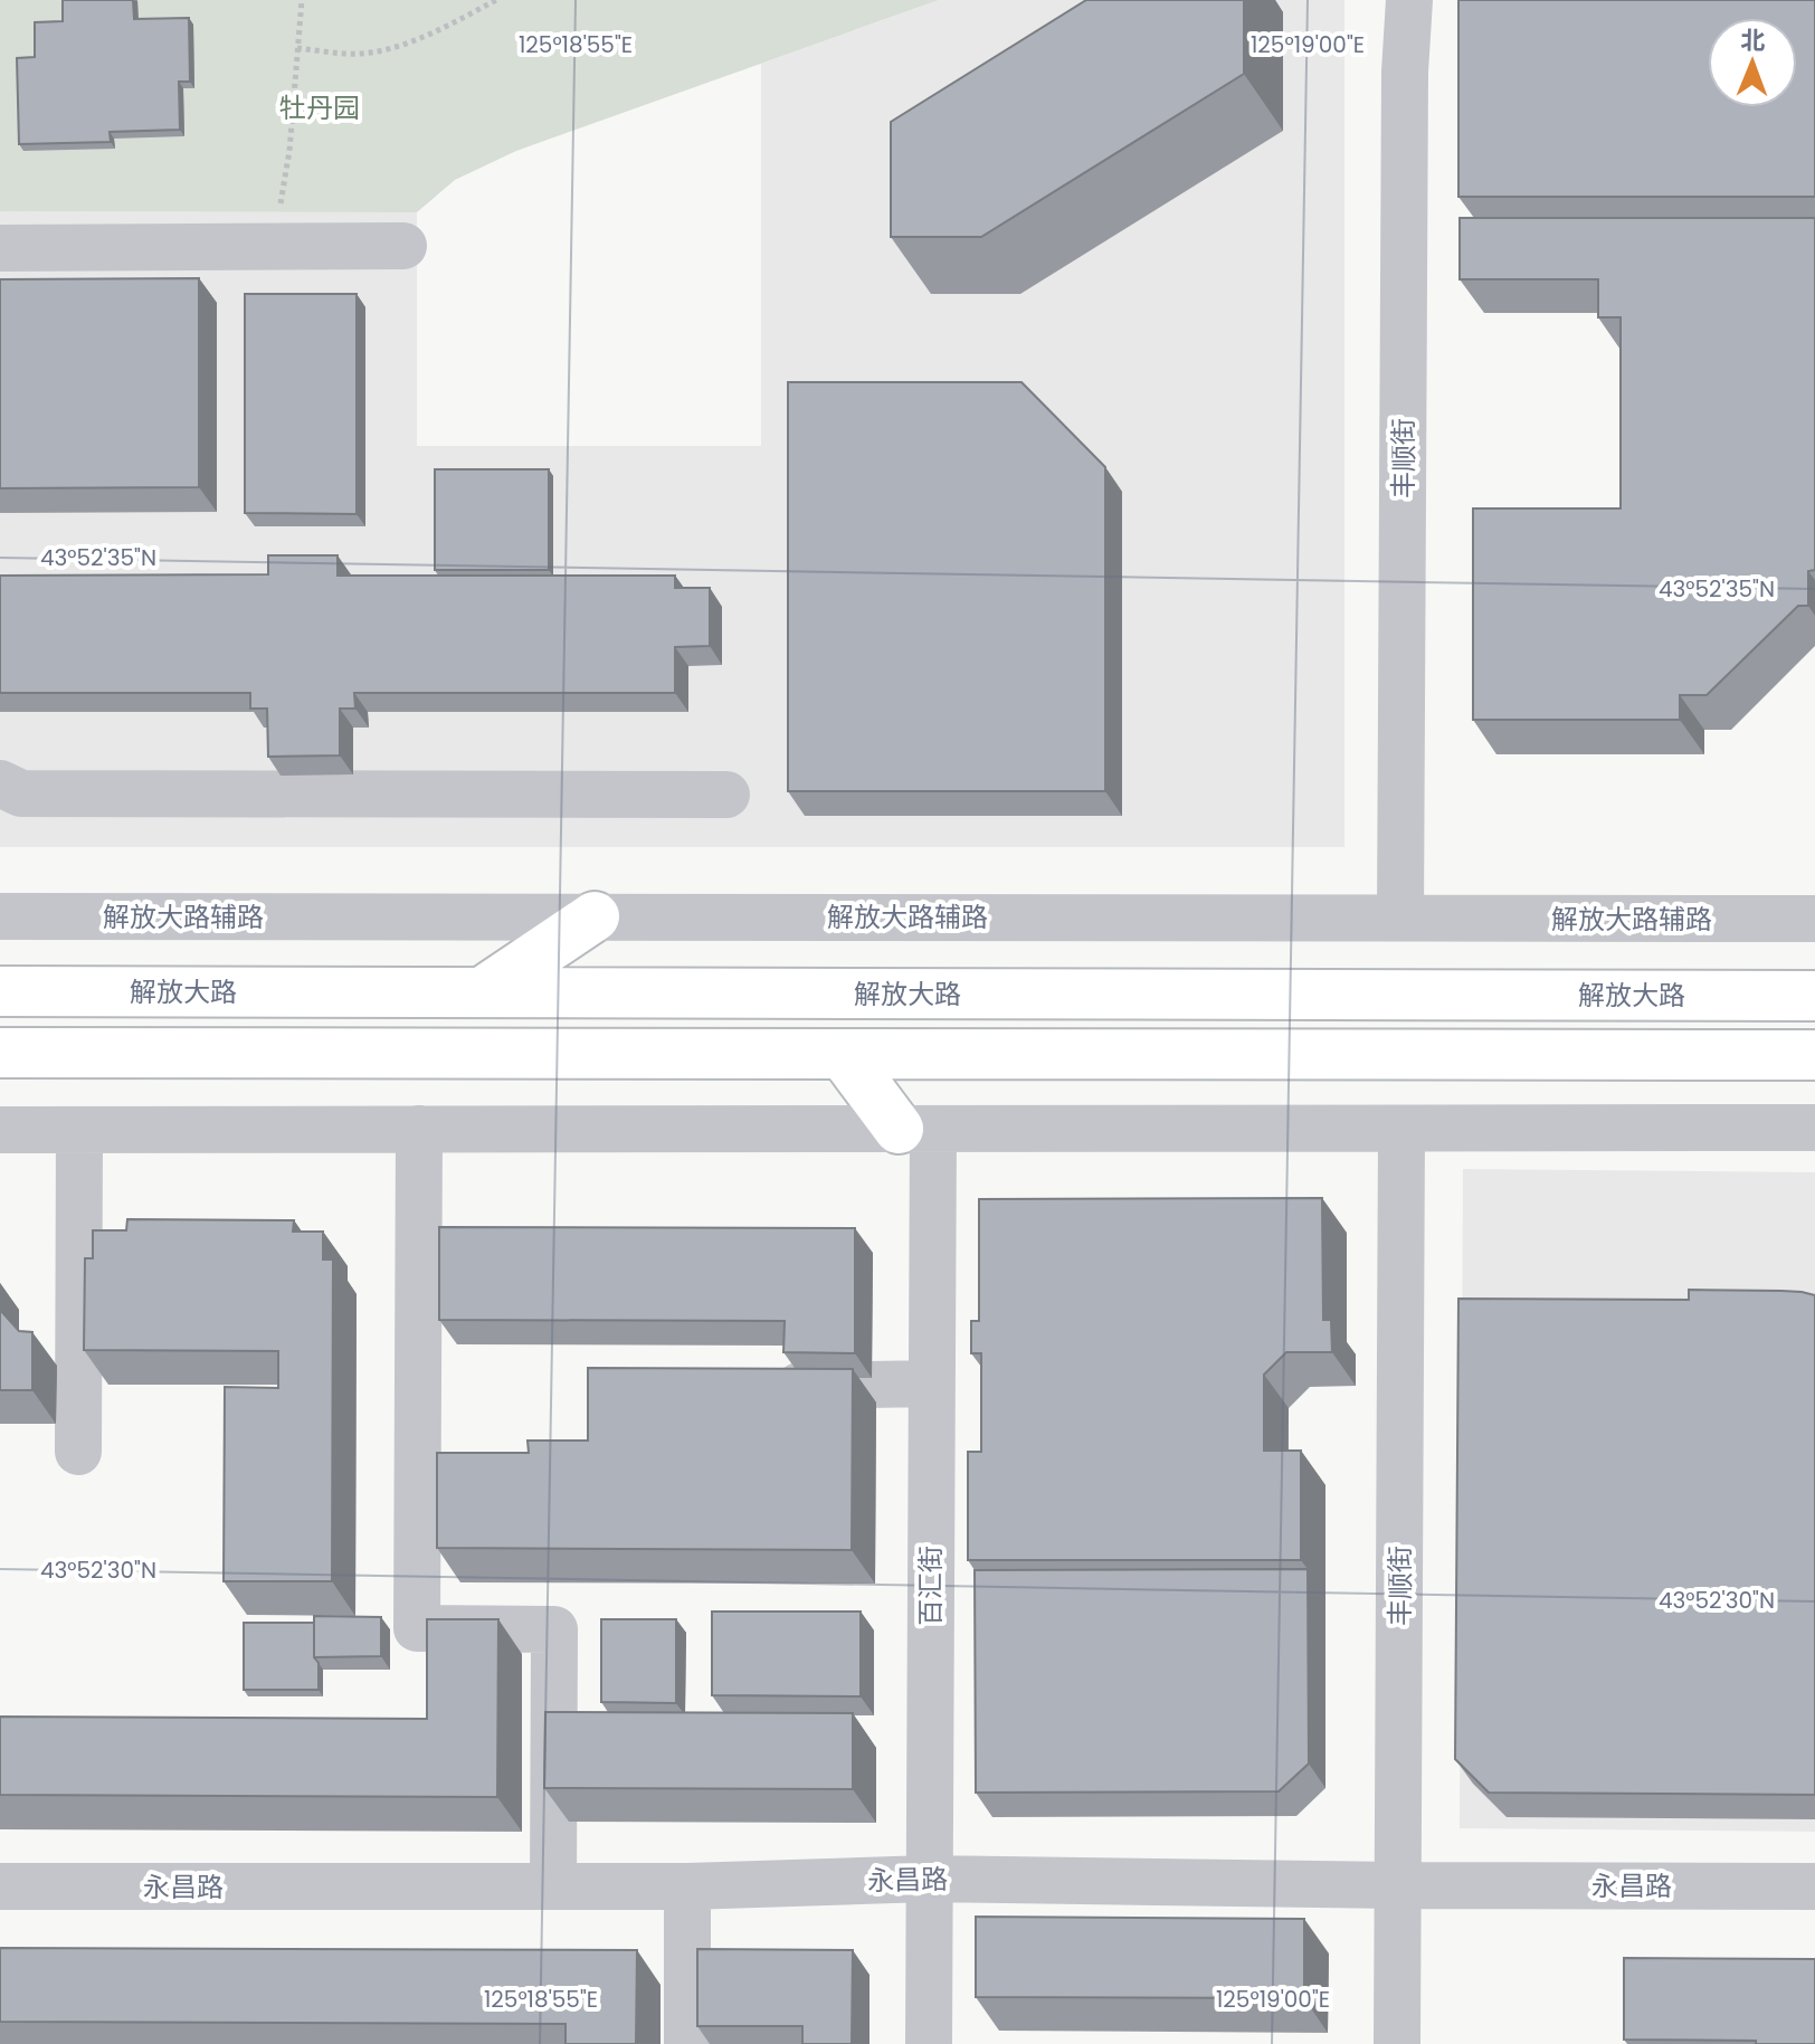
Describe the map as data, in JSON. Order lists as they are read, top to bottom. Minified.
{"streets":{"main road":["解放大路"],"street":["丰顺街","解放大路辅路","百汇街","永昌路"]},"crossings":[["丰顺街","解放大路辅路"],["丰顺街","永昌路"],["百汇街","永昌路"]],"parks":["牡丹园"],"north":"top","coordinates":["125°18'55\"E","125°19'00\"E","43°52'35\"N","43°52'30\"N"]}
